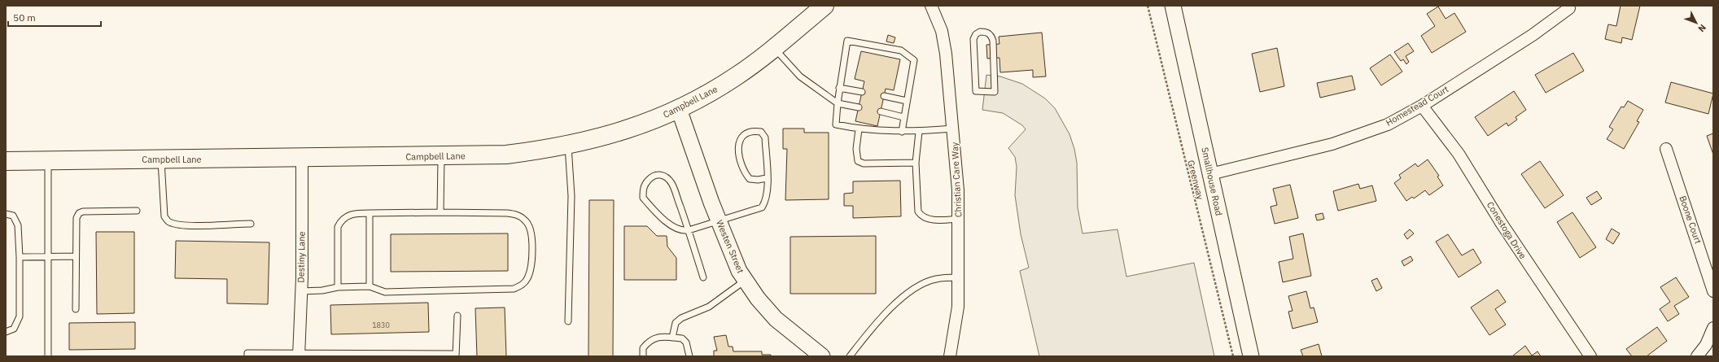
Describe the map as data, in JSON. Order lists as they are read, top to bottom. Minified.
{"streets":{"main road":["Campbell Lane"],"street":["Homestead Court","Christian Care Way","Smallhouse Road","Boone Court","Conestoga Drive","Westen Street","Destiny Lane"],"path":["Greenway"]},"crossings":[["Campbell Lane","Westen Street"],["Campbell Lane","Destiny Lane"],["Homestead Court","Smallhouse Road"],["Homestead Court","Conestoga Drive"]],"house_numbers":["1830"],"scale_bar":"50 m","north":"bottom right"}
